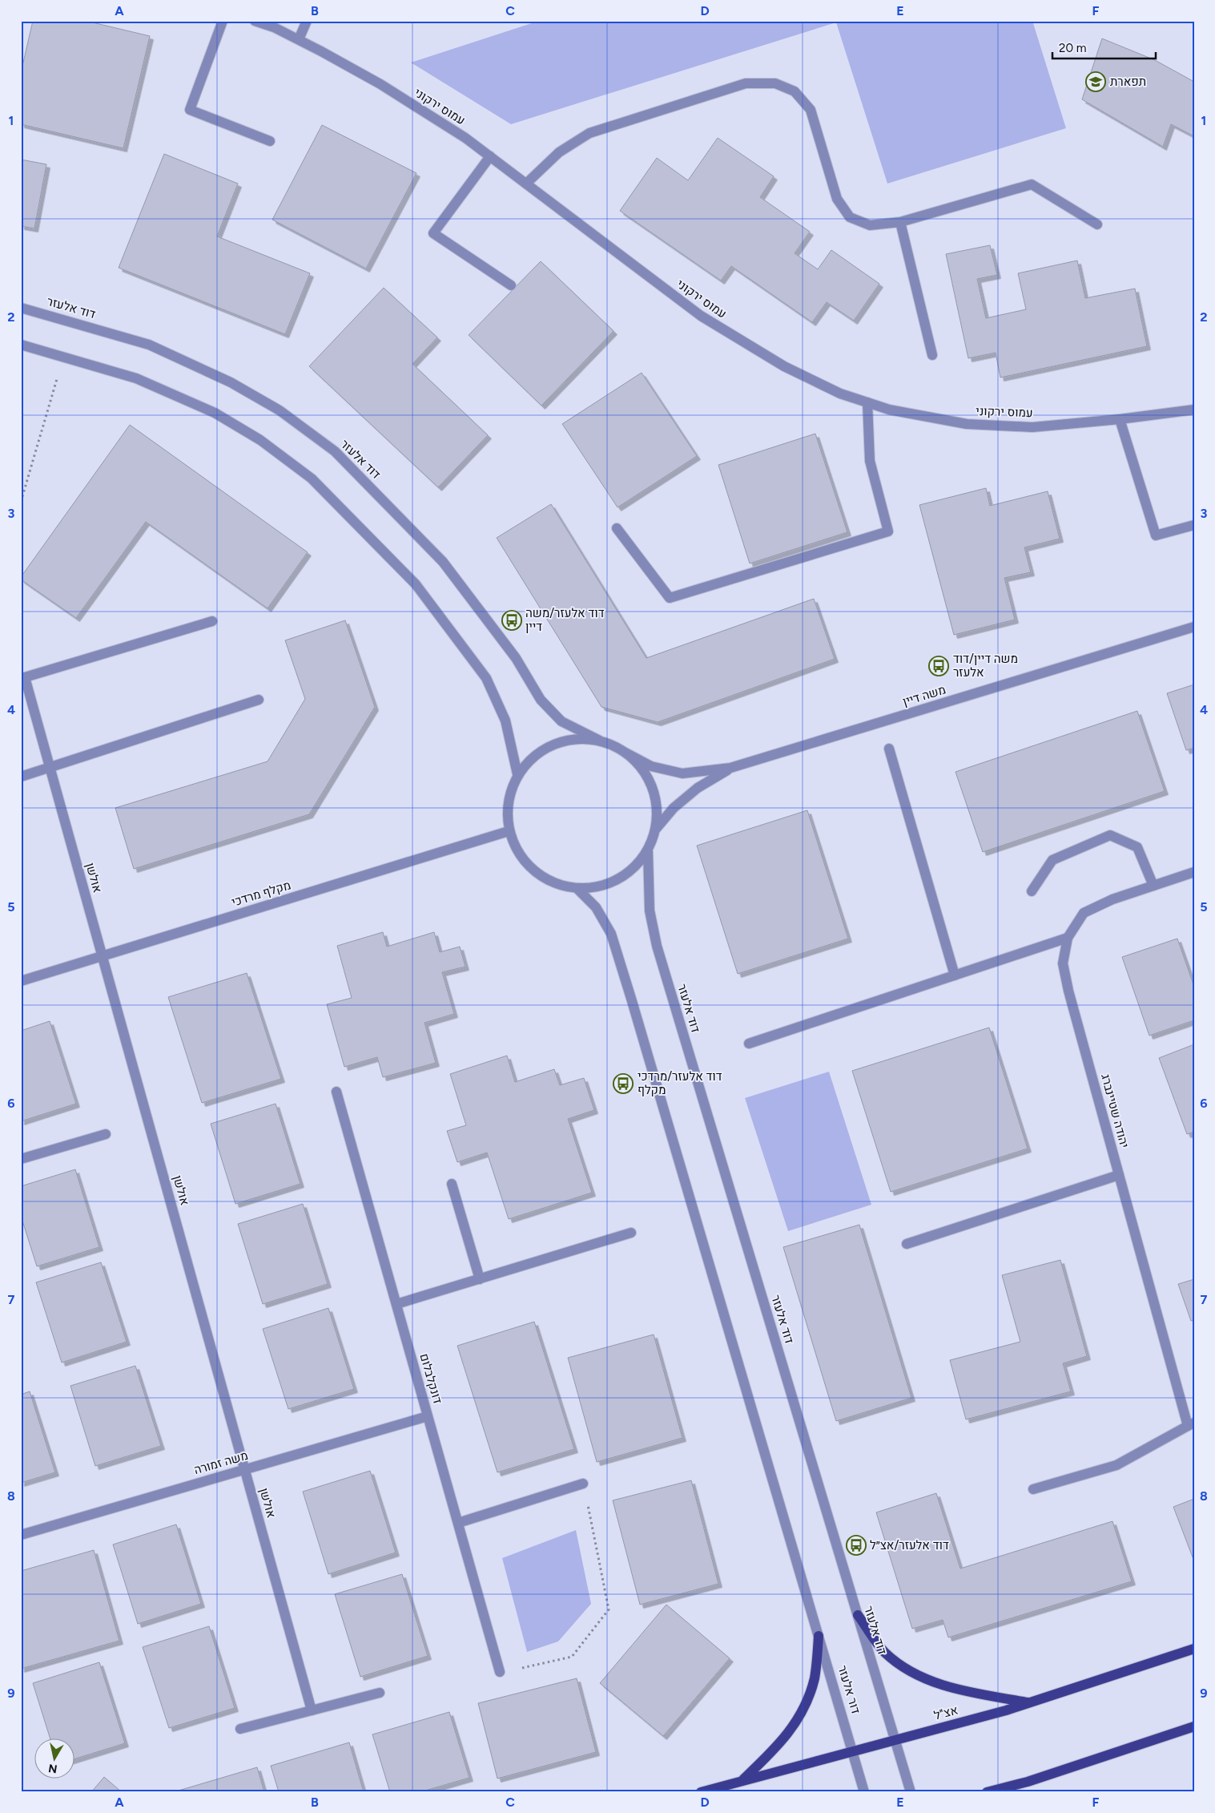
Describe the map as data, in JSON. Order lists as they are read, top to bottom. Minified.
{"streets":{"main road":["אצ\"ל"],"street":["עמוס ירקוני","דוד אלעזר","משה דיין","אולשן","מקלף מרדכי","יהודה שטיינברג","דונקלבלום","משה זמורה","דור אלעזר"]},"crossings":[["דוד אלעזר","משה דיין"],["דוד אלעזר","אצ\"ל"],["אולשן","מקלף מרדכי"],["אולשן","משה זמורה"],["דונקלבלום","משה זמורה"],["דור אלעזר","אצ\"ל"]],"places":{"school or university":["תפארת"],"bus stop":["דוד אלעזר/משה דיין","משה דיין/דוד אלעזר","דוד אלעזר/מרדכי מקלף","דוד אלעזר/אצ״ל"]},"scale_bar":"20 m","north":"bottom","grid":{"columns":["A","B","C","D","E","F"],"rows":["1","2","3","4","5","6","7","8","9"]}}
